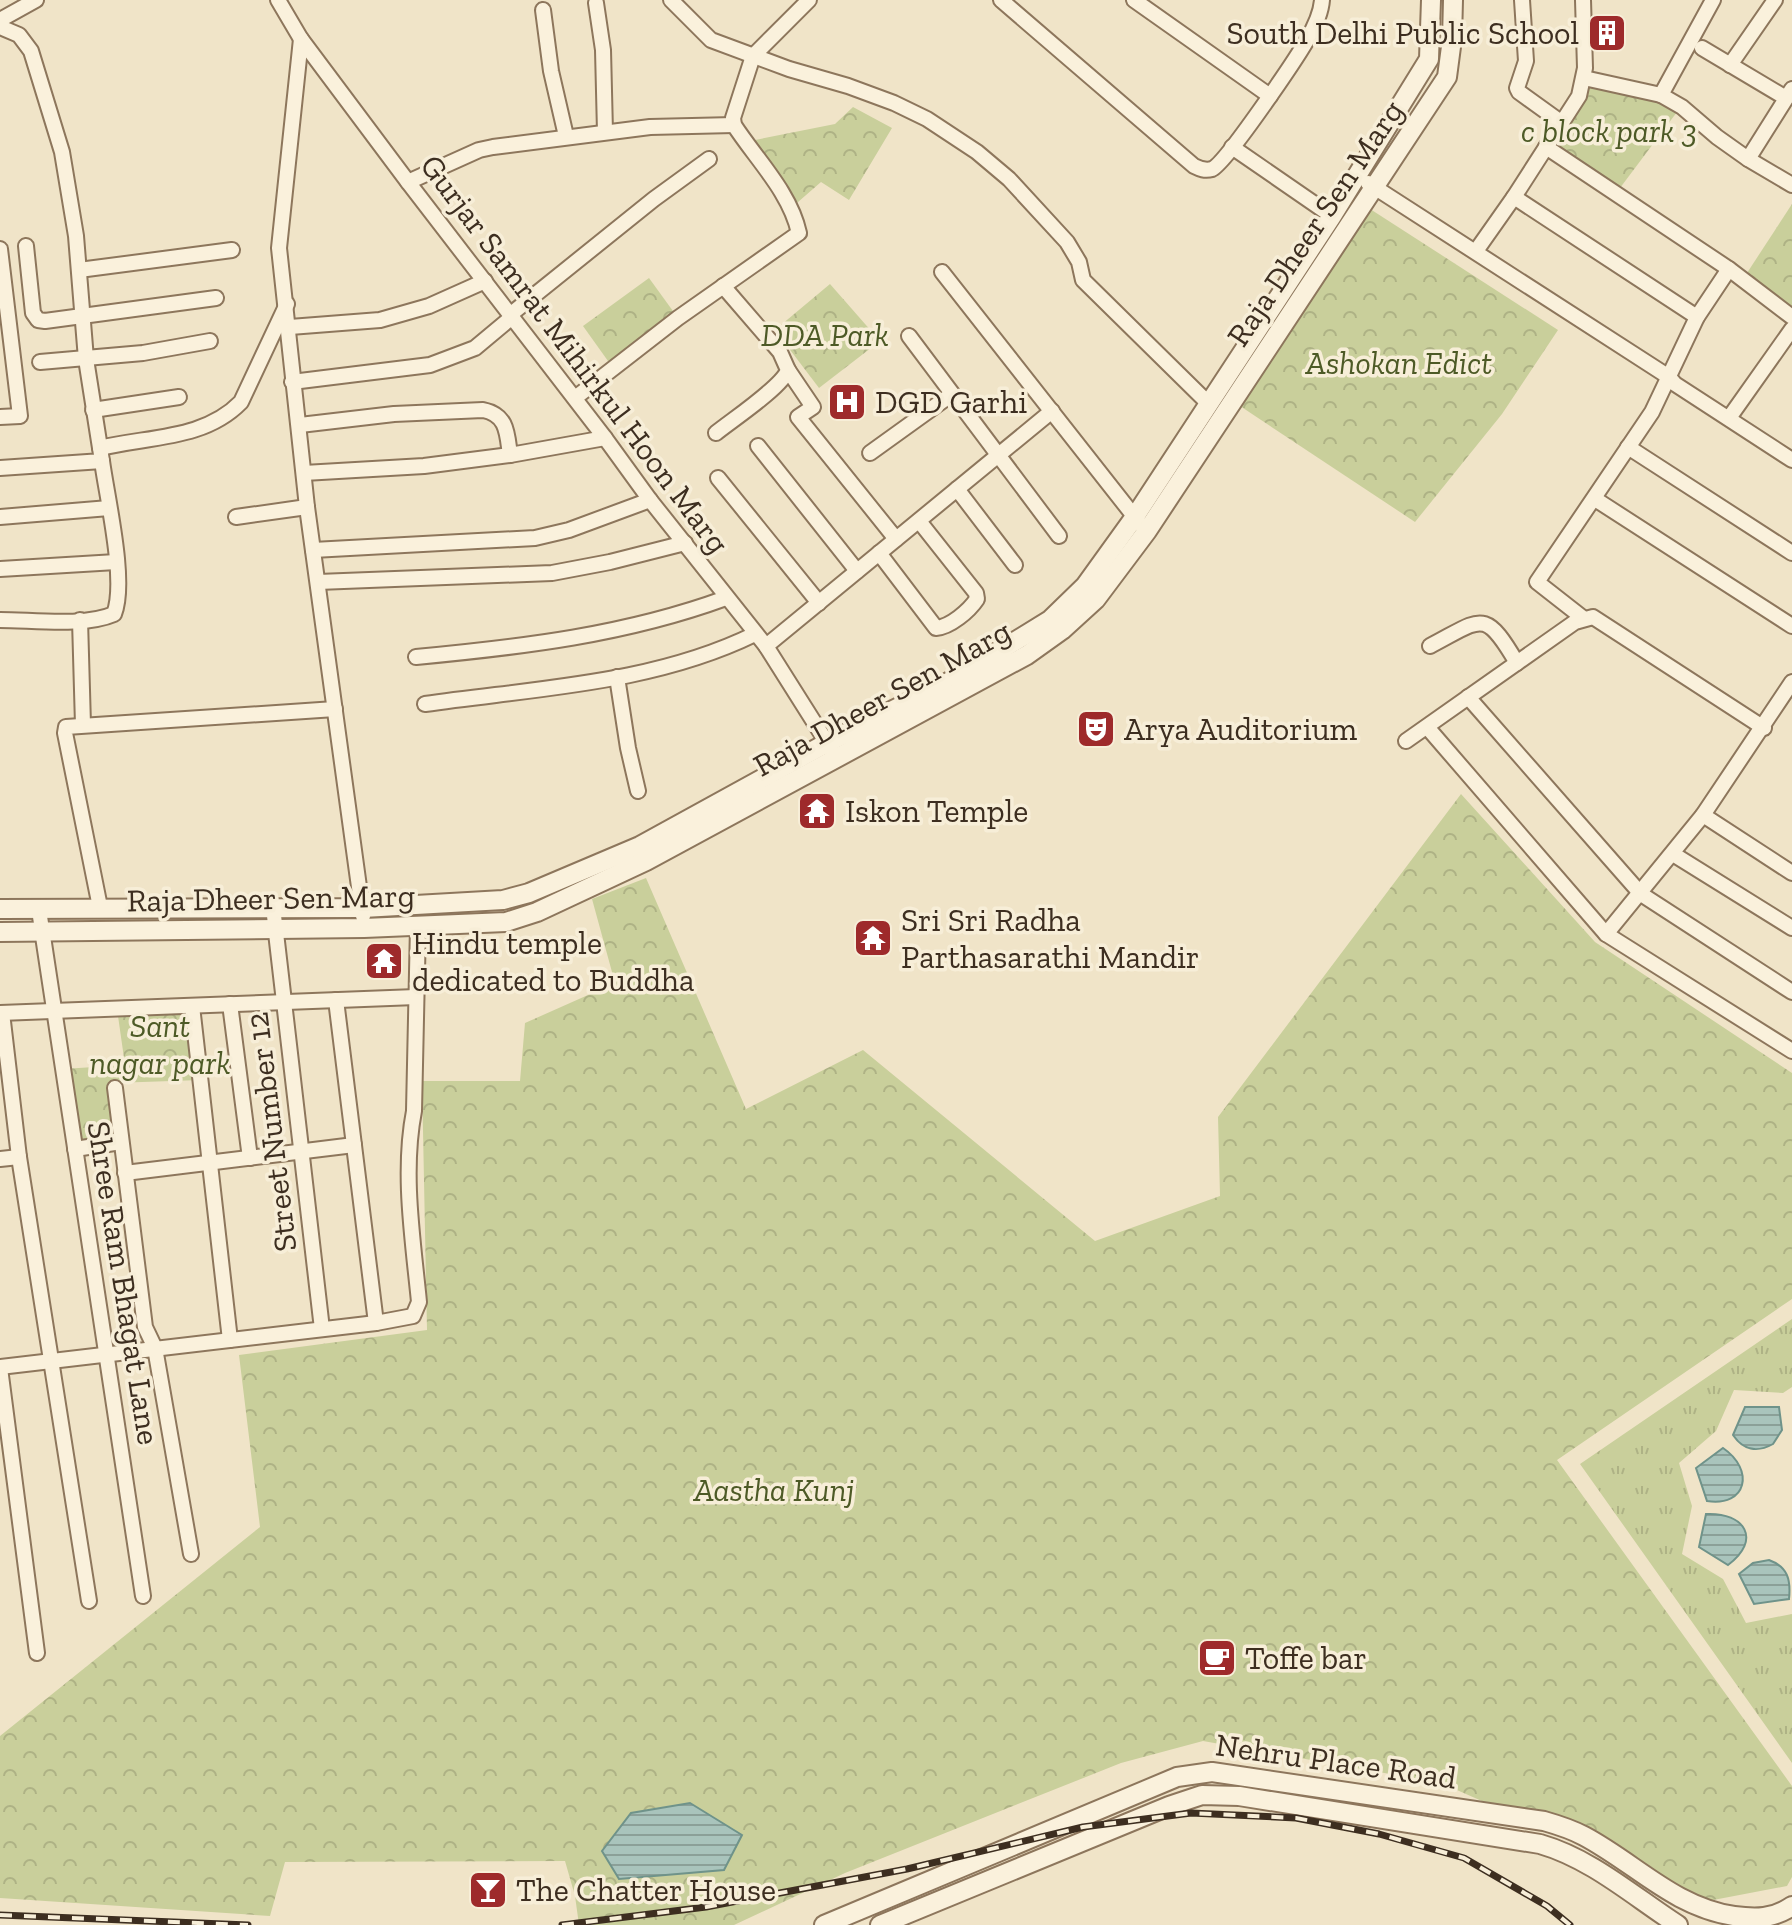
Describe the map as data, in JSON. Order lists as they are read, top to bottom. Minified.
{"streets":{"street":["Raja Dheer Sen Marg","Gurjar Samrat Mihirkul Hoon Marg","Street Number 12","Shree Ram Bhagat Lane","Nehru Place Road"]},"crossings":[["Raja Dheer Sen Marg","Gurjar Samrat Mihirkul Hoon Marg"],["Raja Dheer Sen Marg","Street Number 12"],["Raja Dheer Sen Marg","Shree Ram Bhagat Lane"]],"parks":["c block park 3","DDA Park","Ashokan Edict","Sant nagar park","Aastha Kunj"],"places":{"building":["South Delhi Public School"],"hospital":["DGD Garhi"],"theatre":["Arya Auditorium"],"temple":["Iskon Temple","Sri Sri Radha Parthasarathi Mandir","Hindu temple dedicated to Buddha"],"cafe":["Toffe bar"],"bar":["The Chatter House"]}}
